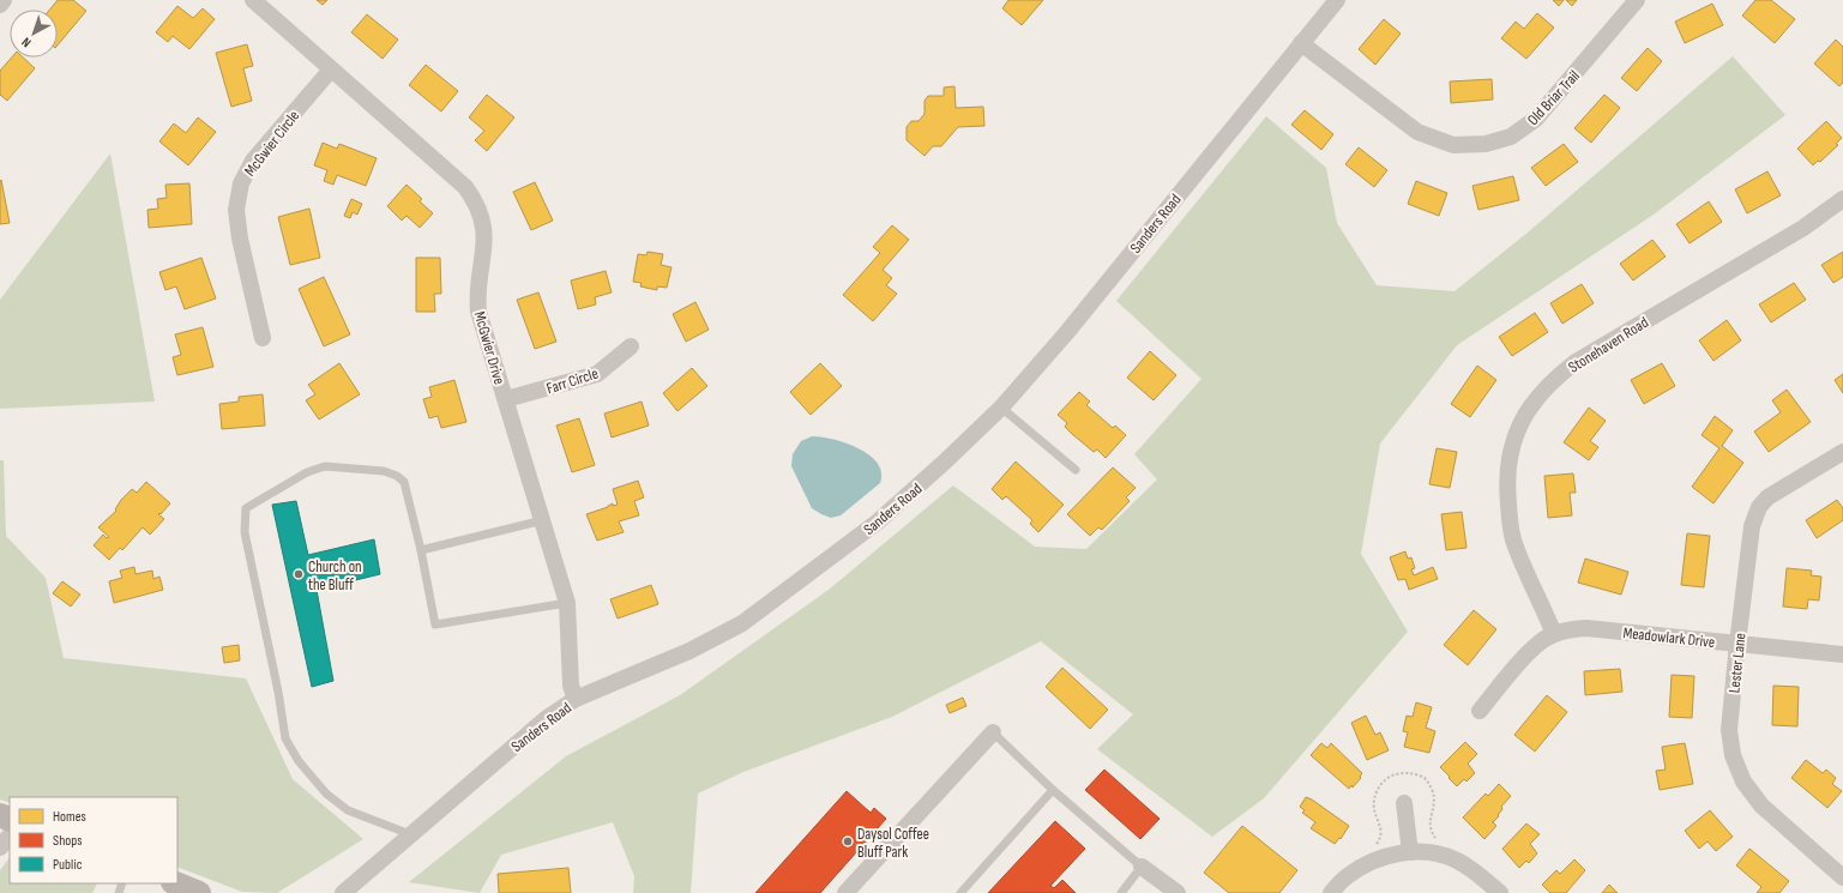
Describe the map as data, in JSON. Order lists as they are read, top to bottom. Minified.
{"streets":{"street":["Old Briar Trail","McGwier Circle","Sanders Road","Stonehaven Road","McGwier Drive","Farr Circle","Meadowlark Drive","Lester Lane"]},"crossings":[["Old Briar Trail","Sanders Road"],["McGwier Circle","McGwier Drive"],["Sanders Road","McGwier Drive"],["Stonehaven Road","Meadowlark Drive"],["McGwier Drive","Farr Circle"],["Meadowlark Drive","Lester Lane"]],"places":["Church on the Bluff","Daysol Coffee Bluff Park"],"legend":["Homes","Shops","Public"],"north":"bottom left"}
